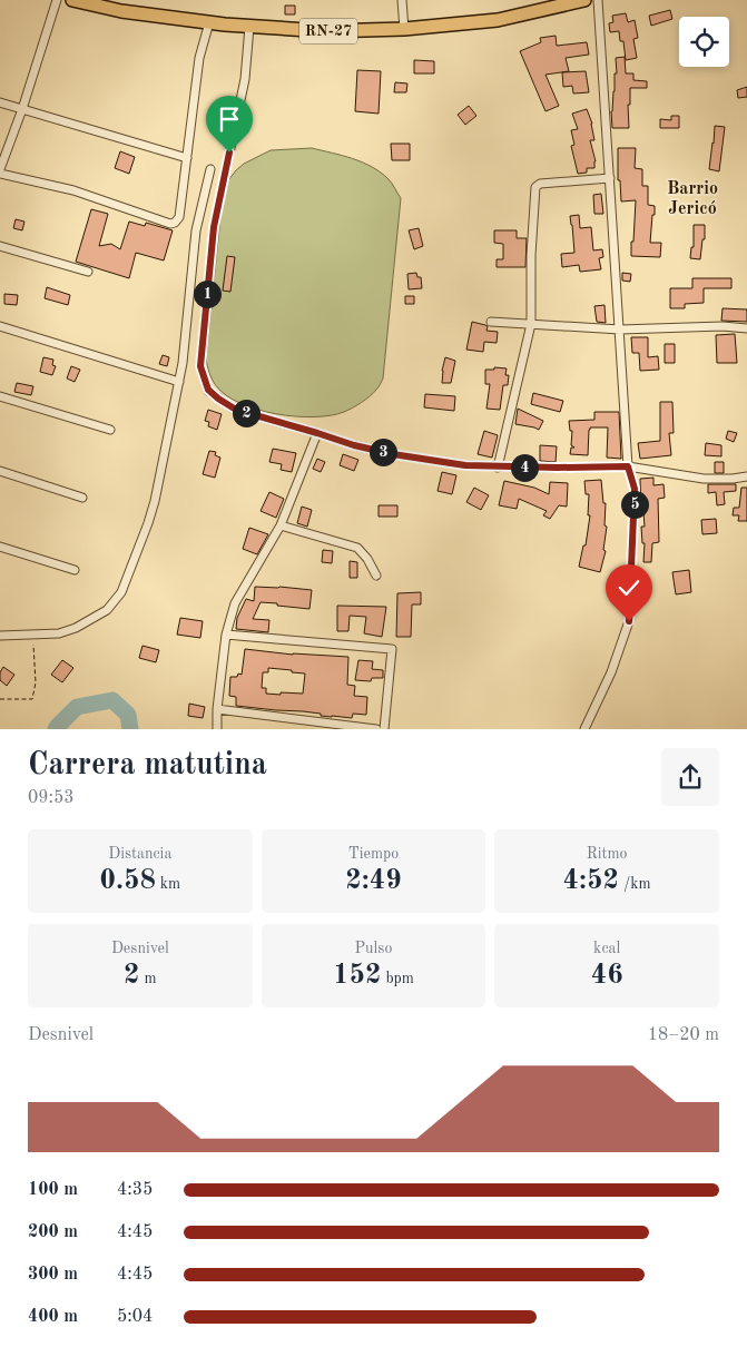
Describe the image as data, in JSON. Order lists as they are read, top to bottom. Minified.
{"streets":{"main road":["RN-27"]},"districts":["Barrio Jericó"],"page":{"pins":["1","2","3","4","5"],"heading":["Carrera matutina","09:53"],"stats":[["Distancia","0.58 km"],["Tiempo","2:49"],["Ritmo","4:52 /km"],["Desnivel","2 m"],["Pulso","152 bpm"],["kcal","46"]],"chart":["Desnivel","18–20 m"],"list":[{"name":"100 m","note":"4:35"},{"name":"200 m","note":"4:45"},{"name":"300 m","note":"4:45"},{"name":"400 m","note":"5:04"}]}}
